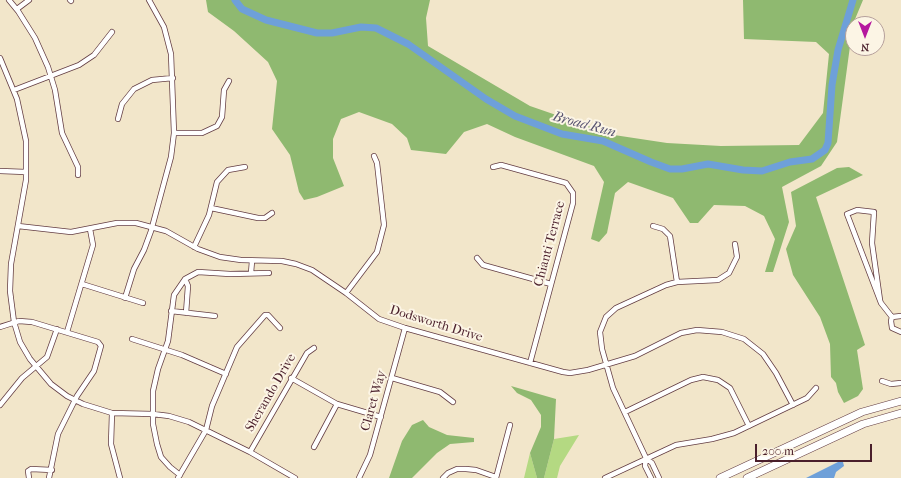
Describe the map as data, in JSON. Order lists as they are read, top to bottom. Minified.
{"streets":{"street":["Chianti Terrace","Dodsworth Drive","Sherando Drive","Claret Way"]},"crossings":[["Chianti Terrace","Dodsworth Drive"],["Dodsworth Drive","Claret Way"]],"water":["Broad Run"],"scale_bar":"200 m","north":"bottom"}
